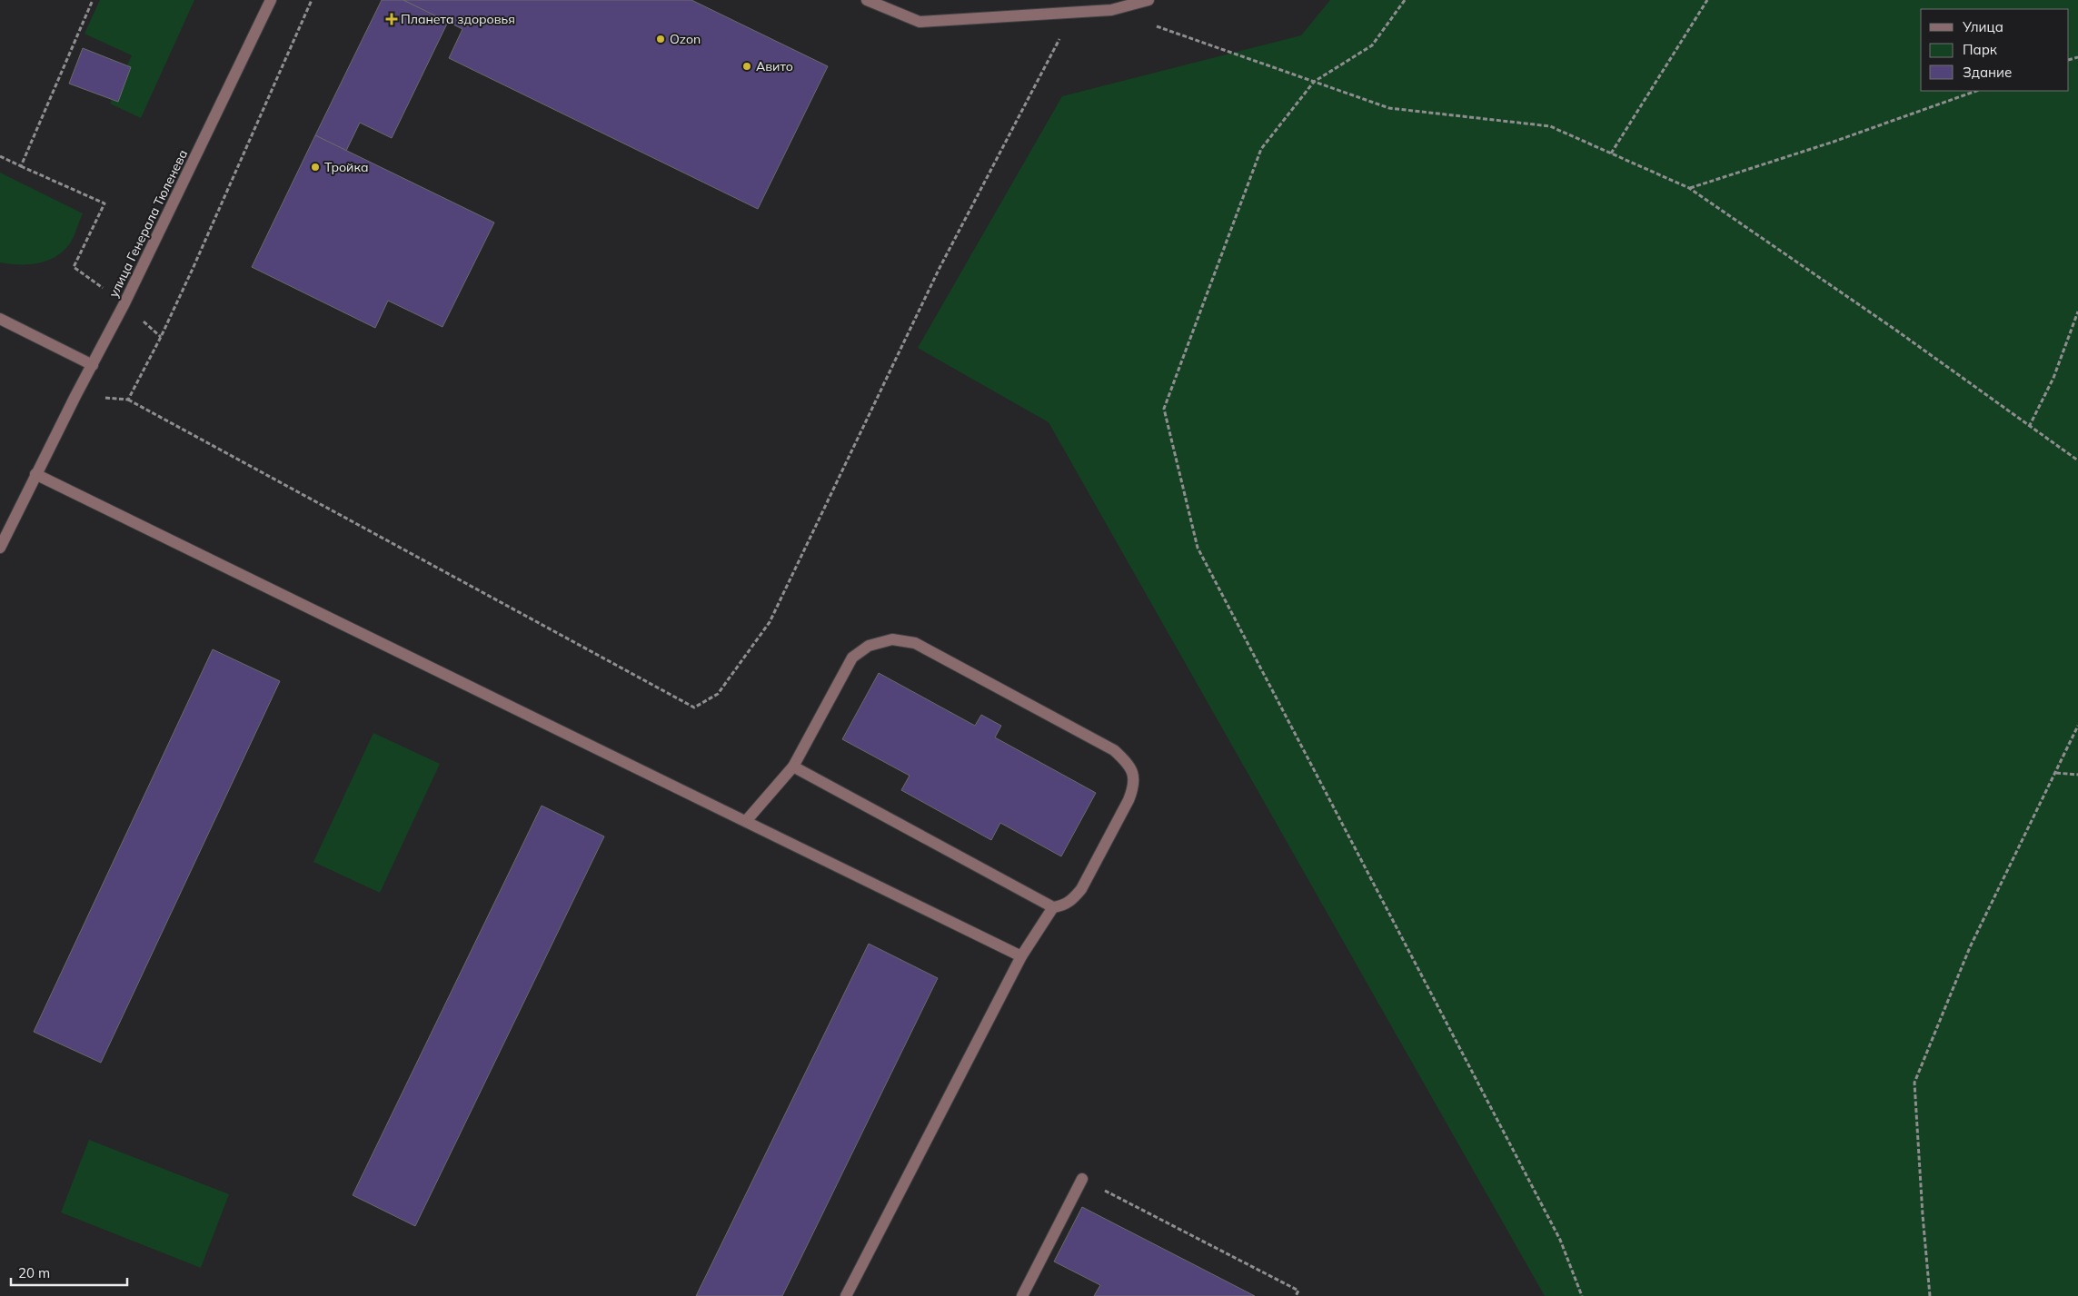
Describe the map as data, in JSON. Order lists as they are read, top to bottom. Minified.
{"streets":{"street":["улица Генерала Тюленева"]},"places":{"health":["Планета здоровья"],"other":["Ozon","Авито","Тройка"]},"legend":["Улица","Парк","Здание"],"scale_bar":"20 m"}
